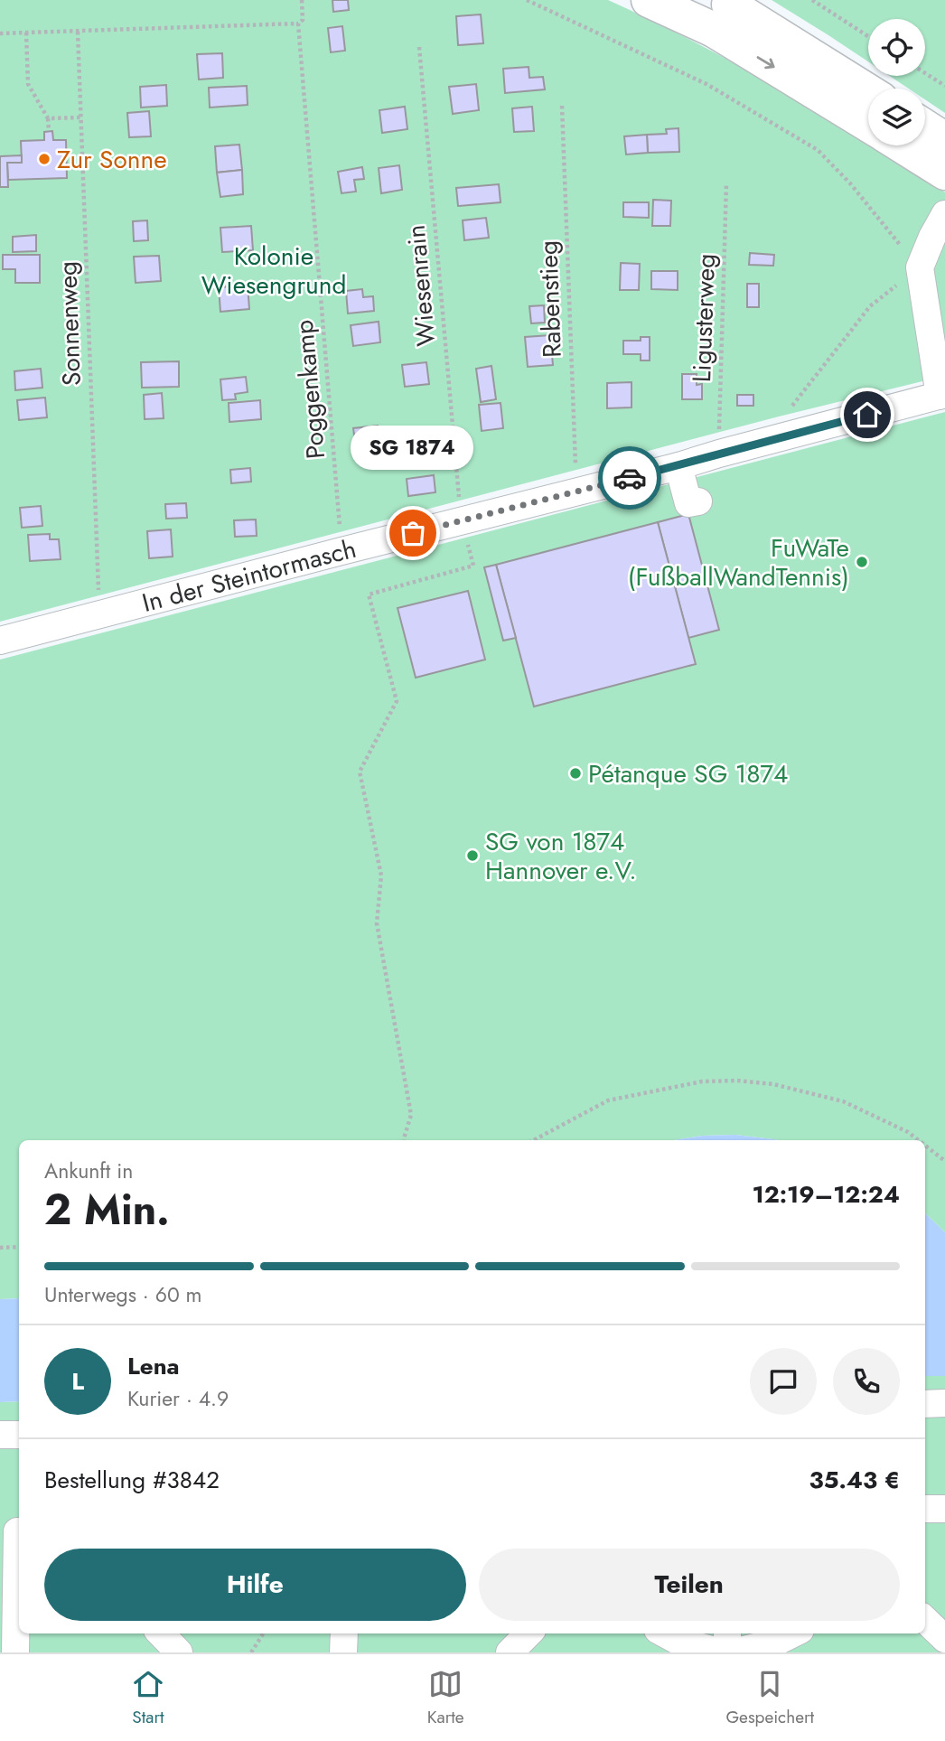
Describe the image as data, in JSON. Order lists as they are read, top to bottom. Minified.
{"streets":{"street":["In der Steintormasch"],"path":["Wiesenrain","Rabenstieg","Ligusterweg","Sonnenweg","Poggenkamp"]},"crossings":[["Wiesenrain","In der Steintormasch"],["Rabenstieg","In der Steintormasch"],["Ligusterweg","In der Steintormasch"],["Sonnenweg","In der Steintormasch"],["Poggenkamp","In der Steintormasch"]],"parks":["Kolonie Wiesengrund"],"places":["Zur Sonne","SG 1874","FuWaTe (FußballWandTennis)","Pétanque SG 1874","SG von 1874 Hannover e.V."],"page":{"bubble":"SG 1874","heading":["2 Min.","Ankunft in","12:19–12:24"],"panel":["Lena","Kurier · 4.9","Bestellung #3842","35.43 €"],"bar":"Unterwegs · 60 m","round":"L","buttons":["Hilfe","Teilen"],"tabs":["Start","Karte","Gespeichert"]}}
